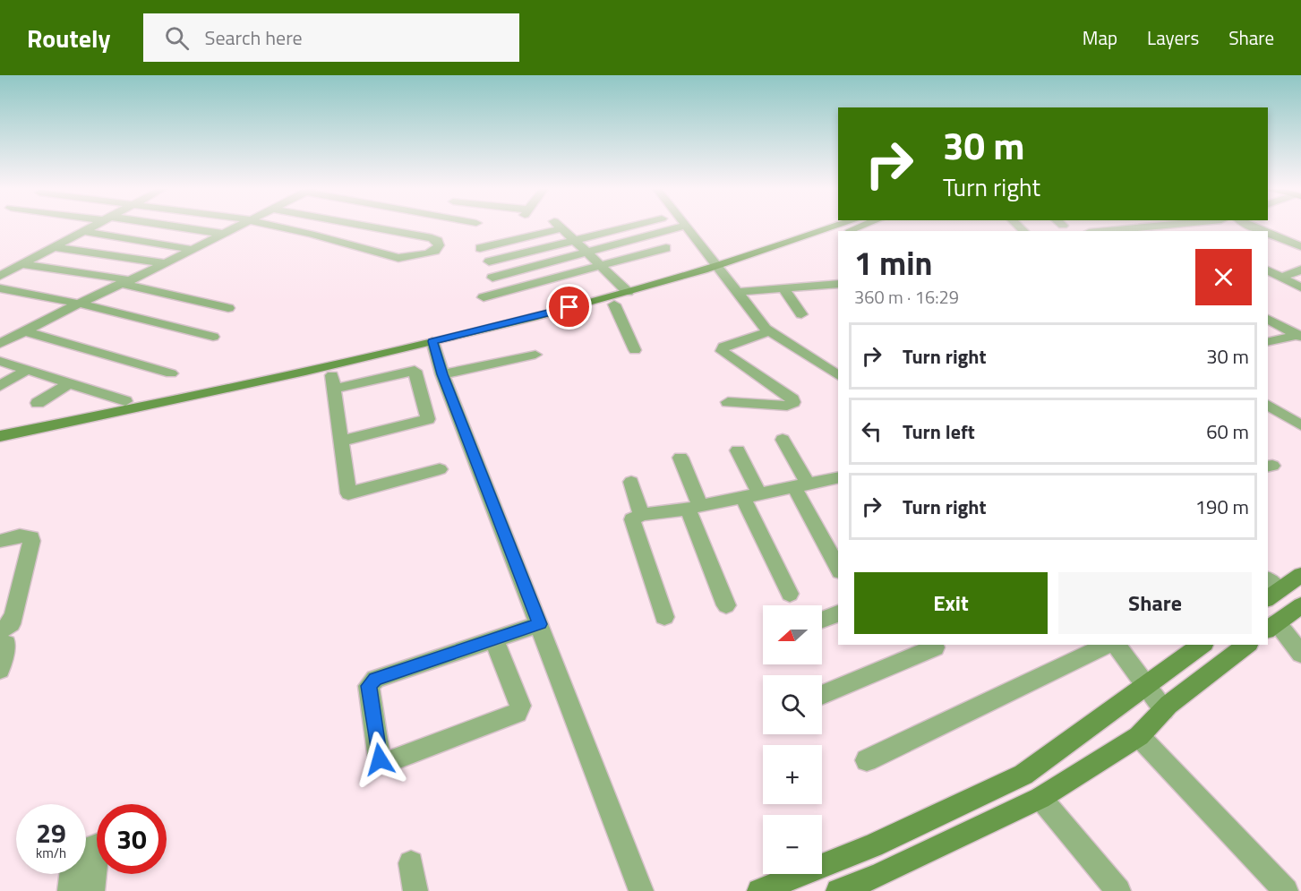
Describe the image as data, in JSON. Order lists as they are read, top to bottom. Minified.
{"north":"left","page":{"header":"Routely","search":"Search here","nav":["Map","Layers","Share"],"turn":["30 m","Turn right"],"heading":["1 min","360 m · 16:29"],"list":[{"name":"Turn right","value":"30 m"},{"name":"Turn left","value":"60 m"},{"name":"Turn right","value":"190 m"}],"buttons":["Exit","Share"],"map_buttons":["+","−"],"speed":"29 km/h","limit":"30"}}
